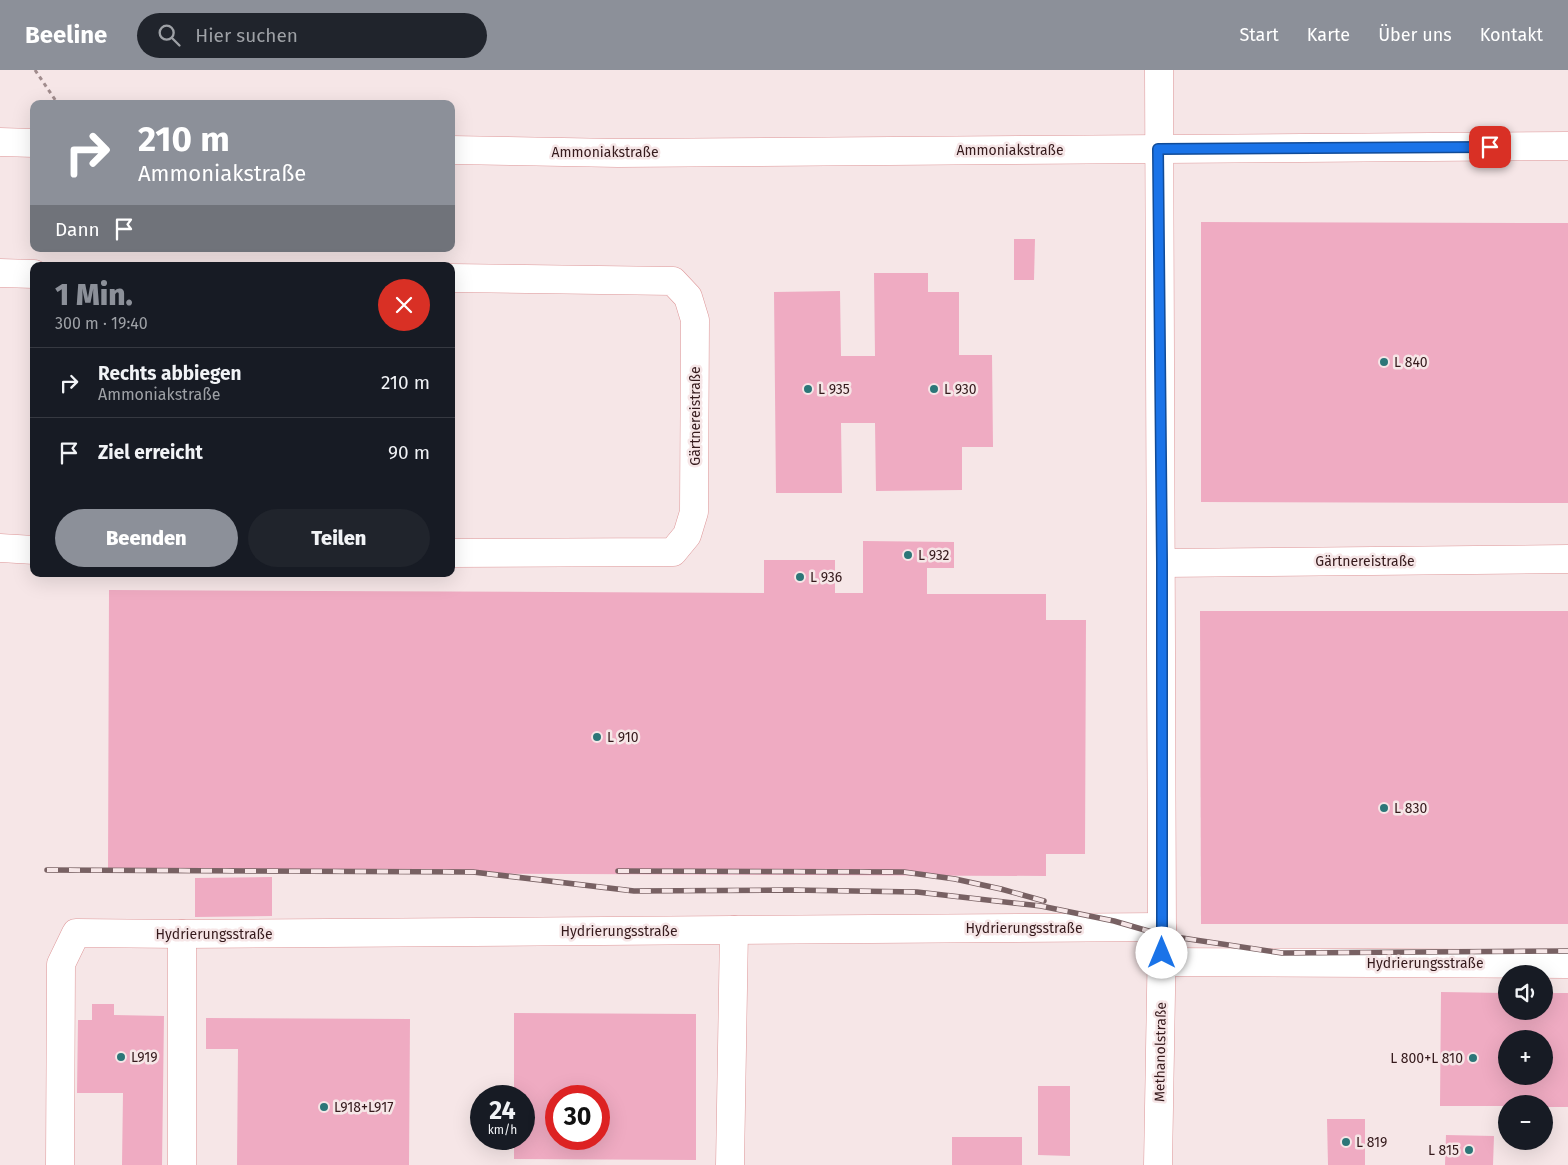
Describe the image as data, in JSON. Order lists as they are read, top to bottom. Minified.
{"streets":{"street":["Ammoniakstraße","Gärtnereistraße","Hydrierungsstraße","Methanolstraße"]},"crossings":[["Ammoniakstraße","Methanolstraße"],["Gärtnereistraße","Methanolstraße"],["Hydrierungsstraße","Methanolstraße"]],"places":["L 840","L 935","L 930","L 932","L 936","L 910","L 830","L919","L 800+L 810","L918+L917","L 819","L 815"],"page":{"header":"Beeline","search":"Hier suchen","nav":["Start","Karte","Über uns","Kontakt"],"turn":["210 m","Ammoniakstraße"],"then":"Dann","heading":["1 Min.","300 m · 19:40"],"list":[{"name":"Rechts abbiegen","note":"Ammoniakstraße","value":"210 m"},{"name":"Ziel erreicht","value":"90 m"}],"buttons":["Beenden","Teilen"],"map_buttons":["+","−"],"speed":"24 km/h","limit":"30"}}
